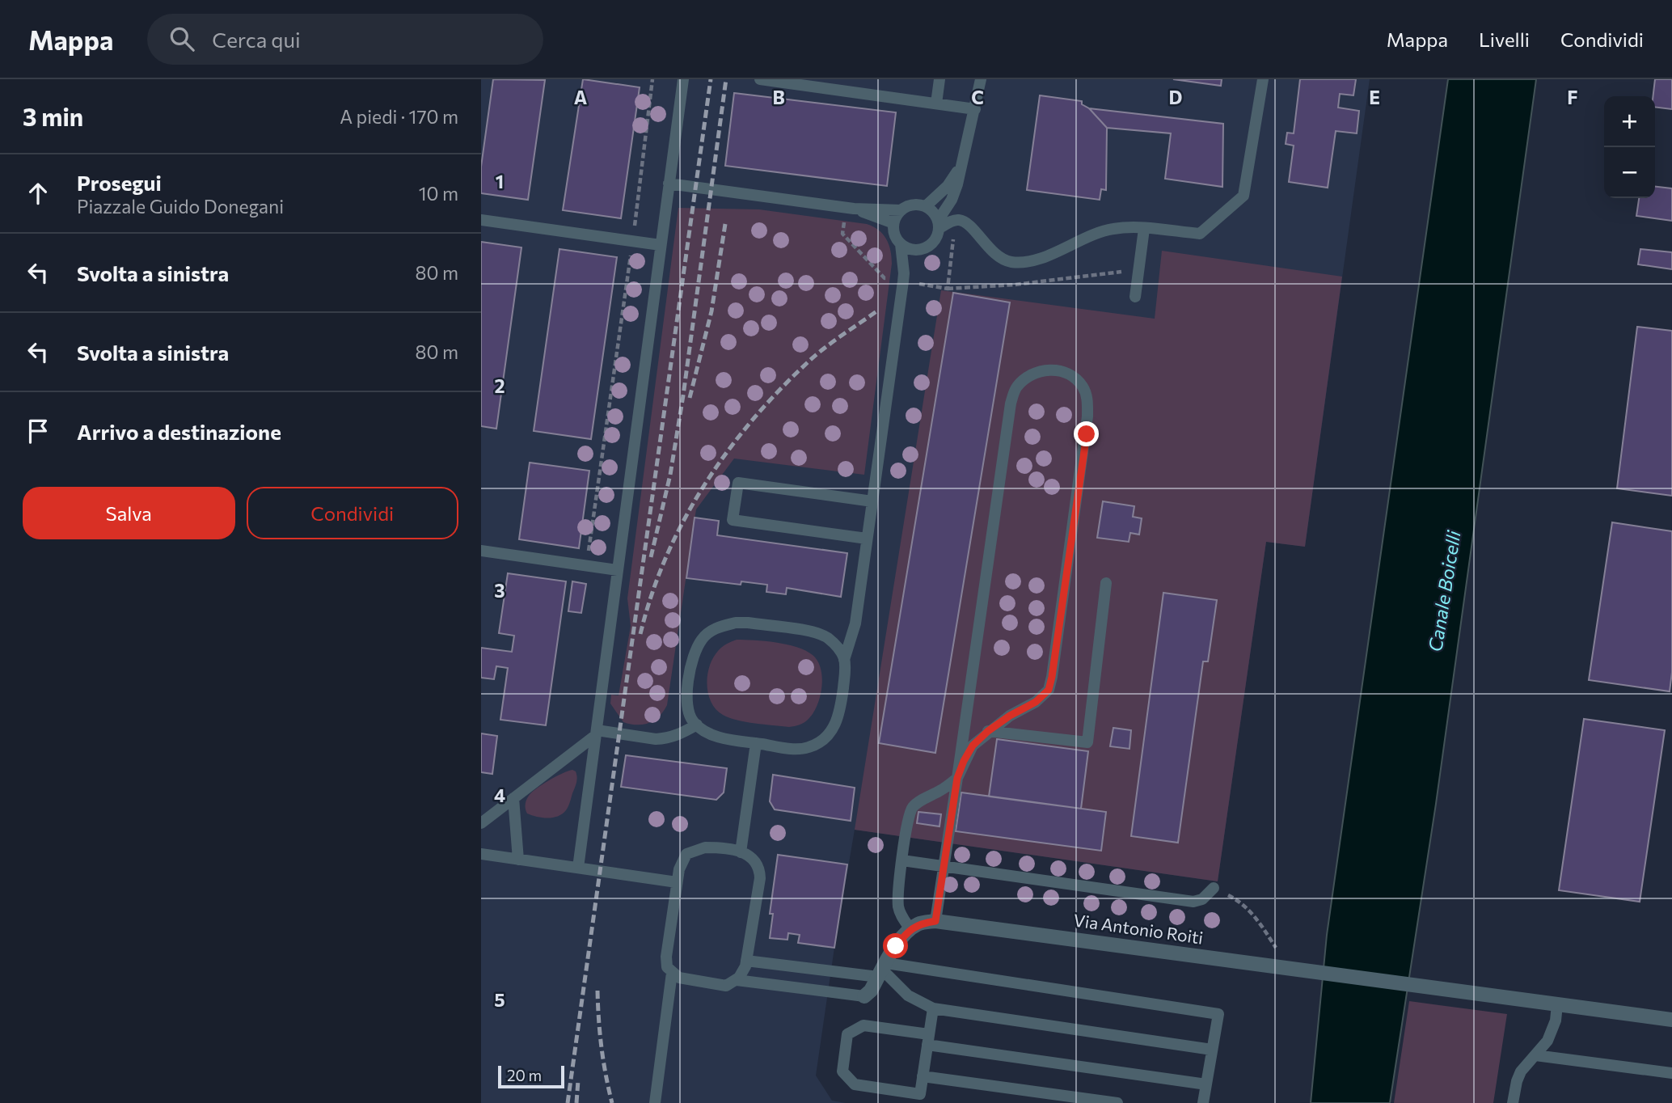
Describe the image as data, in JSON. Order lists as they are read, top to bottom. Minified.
{"streets":{"street":["Via Antonio Roiti"]},"water":["Canale Boicelli"],"scale_bar":"20 m","page":{"header":"Mappa","search":"Cerca qui","nav":["Mappa","Livelli","Condividi"],"heading":["3 min","A piedi · 170 m"],"map_buttons":["+","−"],"list":[["Prosegui","Piazzale Guido Donegani","10 m"],["Svolta a sinistra","80 m"],["Svolta a sinistra","80 m"],"Arrivo a destinazione"],"buttons":["Salva","Condividi"],"scale":"20 m"},"grid":{"columns":["A","B","C","D","E","F"],"rows":["1","2","3","4","5"]}}
